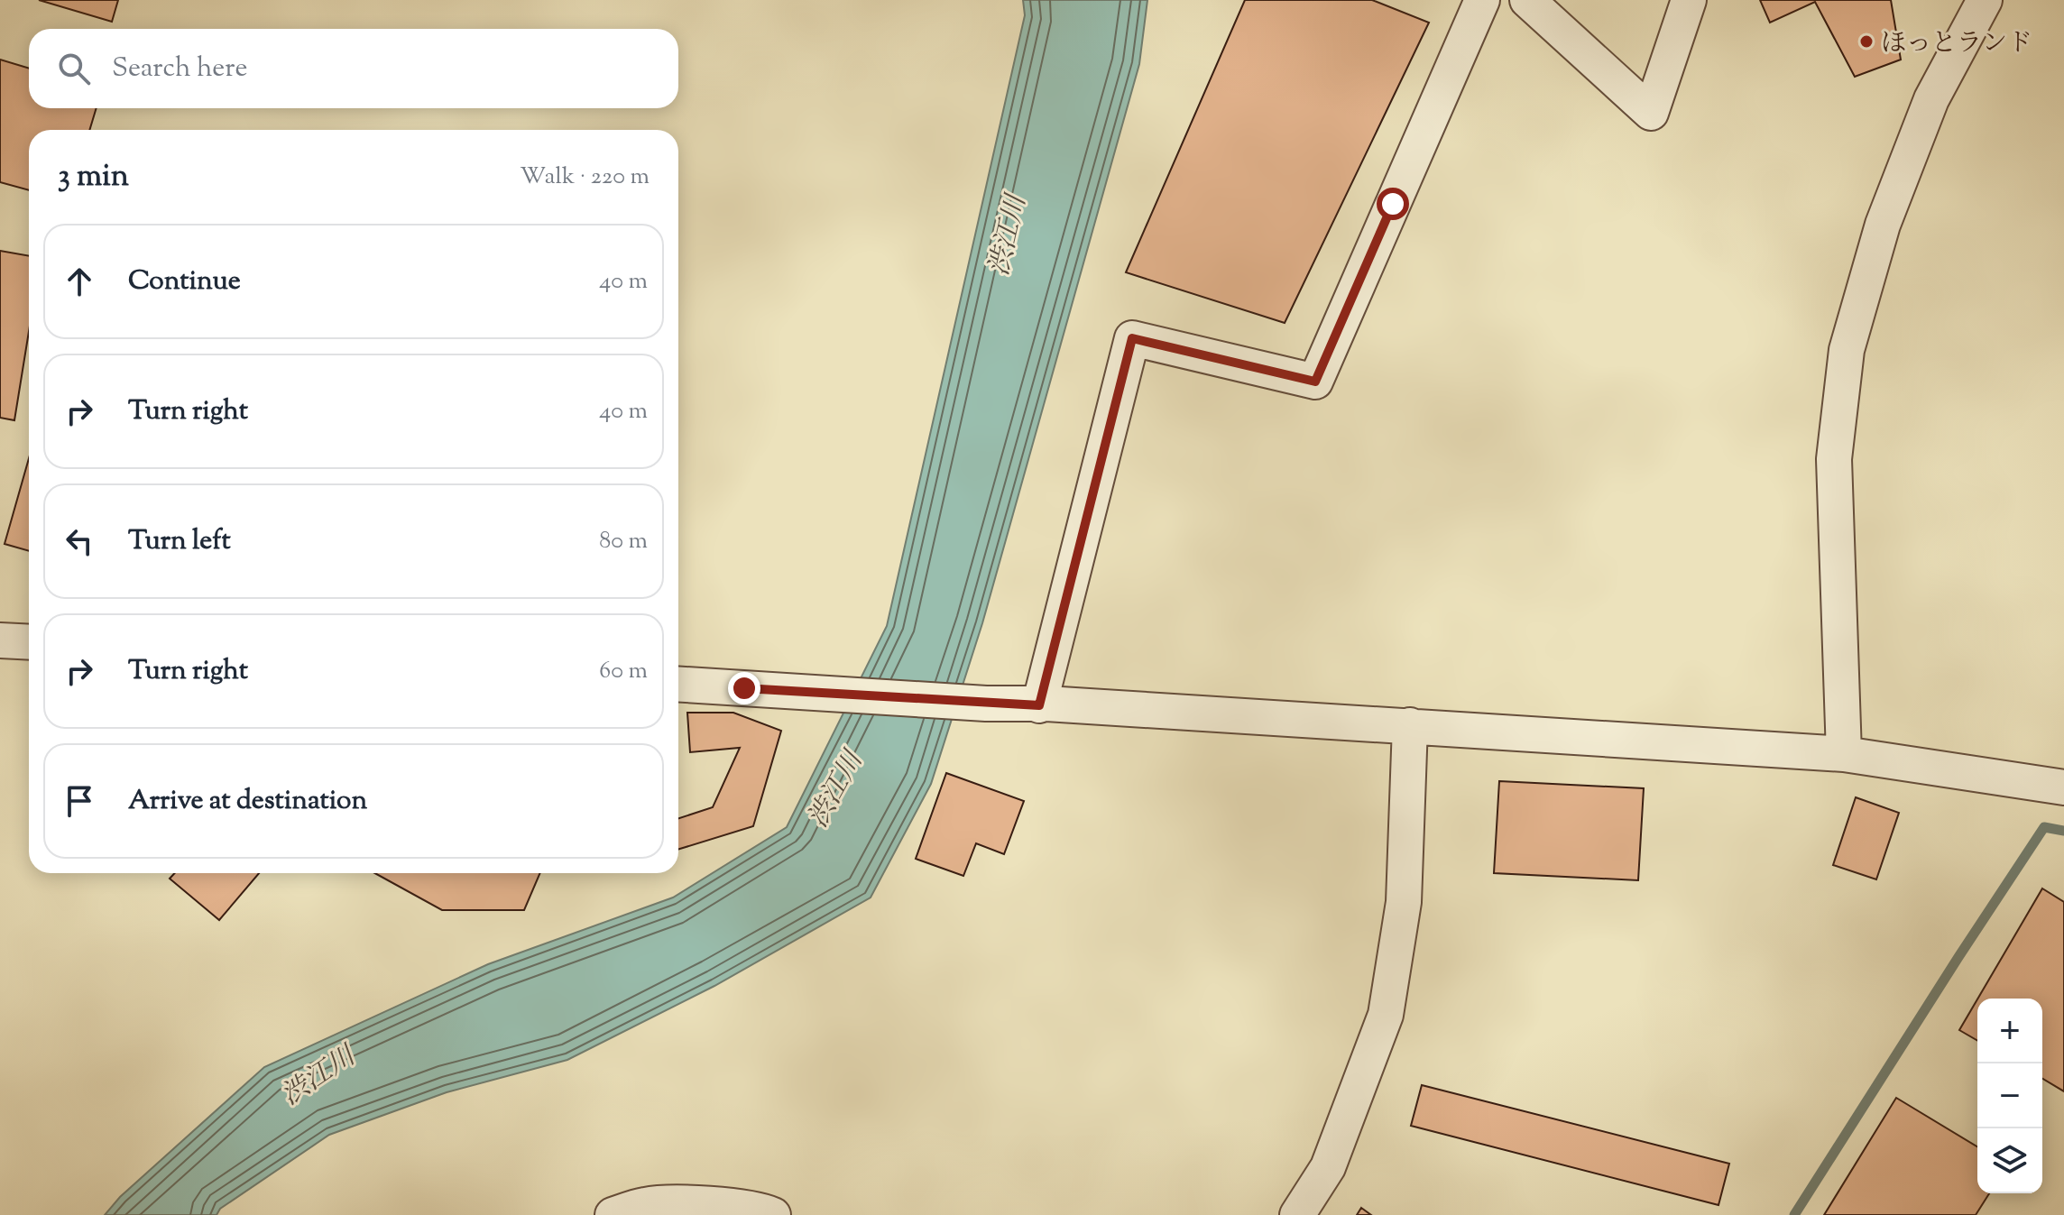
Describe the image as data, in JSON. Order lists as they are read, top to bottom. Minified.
{"water":["渋江川"],"places":["ほっとランド"],"page":{"search":"Search here","heading":["3 min","Walk · 220 m"],"list":[["Continue","40 m"],["Turn right","40 m"],["Turn left","80 m"],["Turn right","60 m"],"Arrive at destination"],"map_buttons":["+","−"]}}
